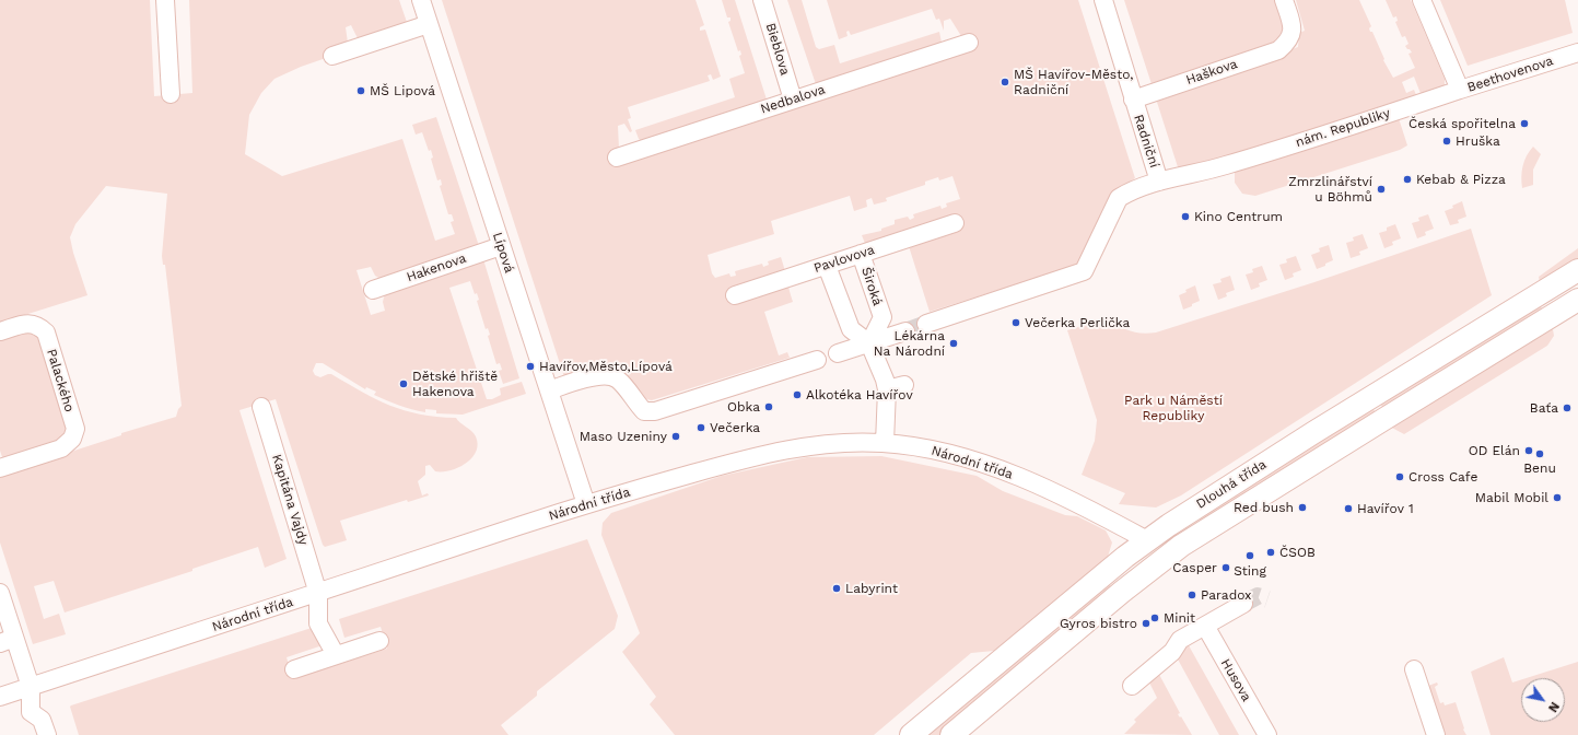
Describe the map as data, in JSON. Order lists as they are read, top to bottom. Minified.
{"streets":{"main road":["Národní třída","Dlouhá třída"],"street":["Bieblova","Haškova","Beethovenova","Nedbalova","nám. Republiky","Radniční","Lípová","Pavlovova","Hakenova","Široká","Palackého","Kapitána Vajdy","Husova"]},"crossings":[["Bieblova","Nedbalova"],["Haškova","Radniční"],["Beethovenova","nám. Republiky"],["nám. Republiky","Radniční"],["Lípová","Hakenova"],["Lípová","Národní třída"],["Pavlovova","Široká"],["Národní třída","Dlouhá třída"],["Národní třída","Kapitána Vajdy"]],"parks":["Park u Náměstí Republiky"],"places":["MŠ Havířov-Město, Radniční","MŠ Lipová","Česká spořitelna","Hruška","Kebab & Pizza","Zmrzlinářství u Böhmů","Kino Centrum","Večerka Perlička","Lékárna Na Národní","Havířov,Město,Lípová","Dětské hřiště Hakenova","Alkotéka Havířov","Obka","Baťa","Večerka","Maso Uzeniny","OD Elán","Benu","Cross Cafe","Mabil Mobil","Red bush","Havířov 1","ČSOB","Sting","Casper","Labyrint","Paradox","Minit","Gyros bistro"],"north":"bottom right"}
